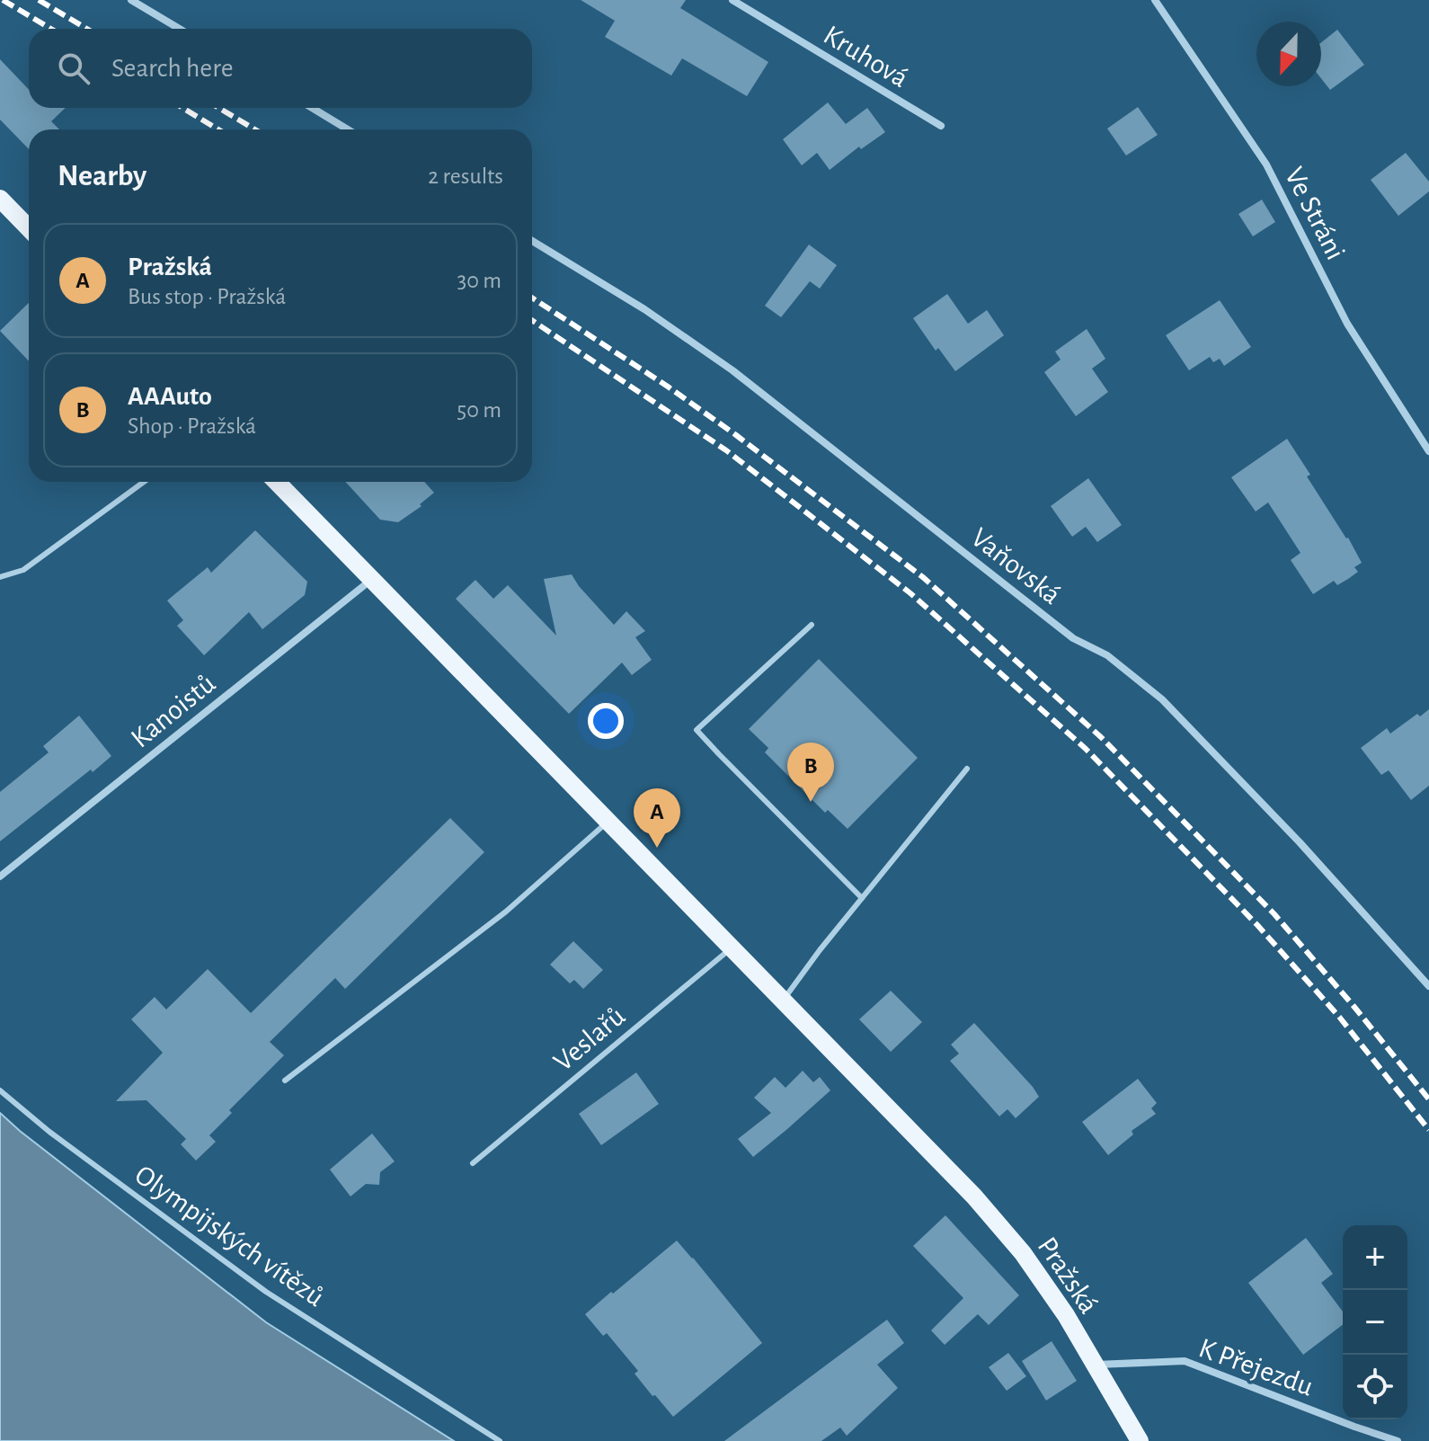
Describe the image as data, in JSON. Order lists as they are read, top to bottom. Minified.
{"streets":{"main road":["Pražská"],"street":["Kruhová","Ve Stráni","Vaňovská","Kanoistů","K Přejezdu"],"lane":["Veslařů","Olympijských vítězů"]},"crossings":[["Kanoistů","Pražská"],["Veslařů","Pražská"],["Pražská","K Přejezdu"]],"north":"bottom","page":{"search":"Search here","heading":["Nearby","2 results"],"list":[{"mark":"A","name":"Pražská","note":"Bus stop · Pražská","value":"30 m"},{"mark":"B","name":"AAAuto","note":"Shop · Pražská","value":"50 m"}],"pins":["B","A"],"map_buttons":["+","−"]}}
